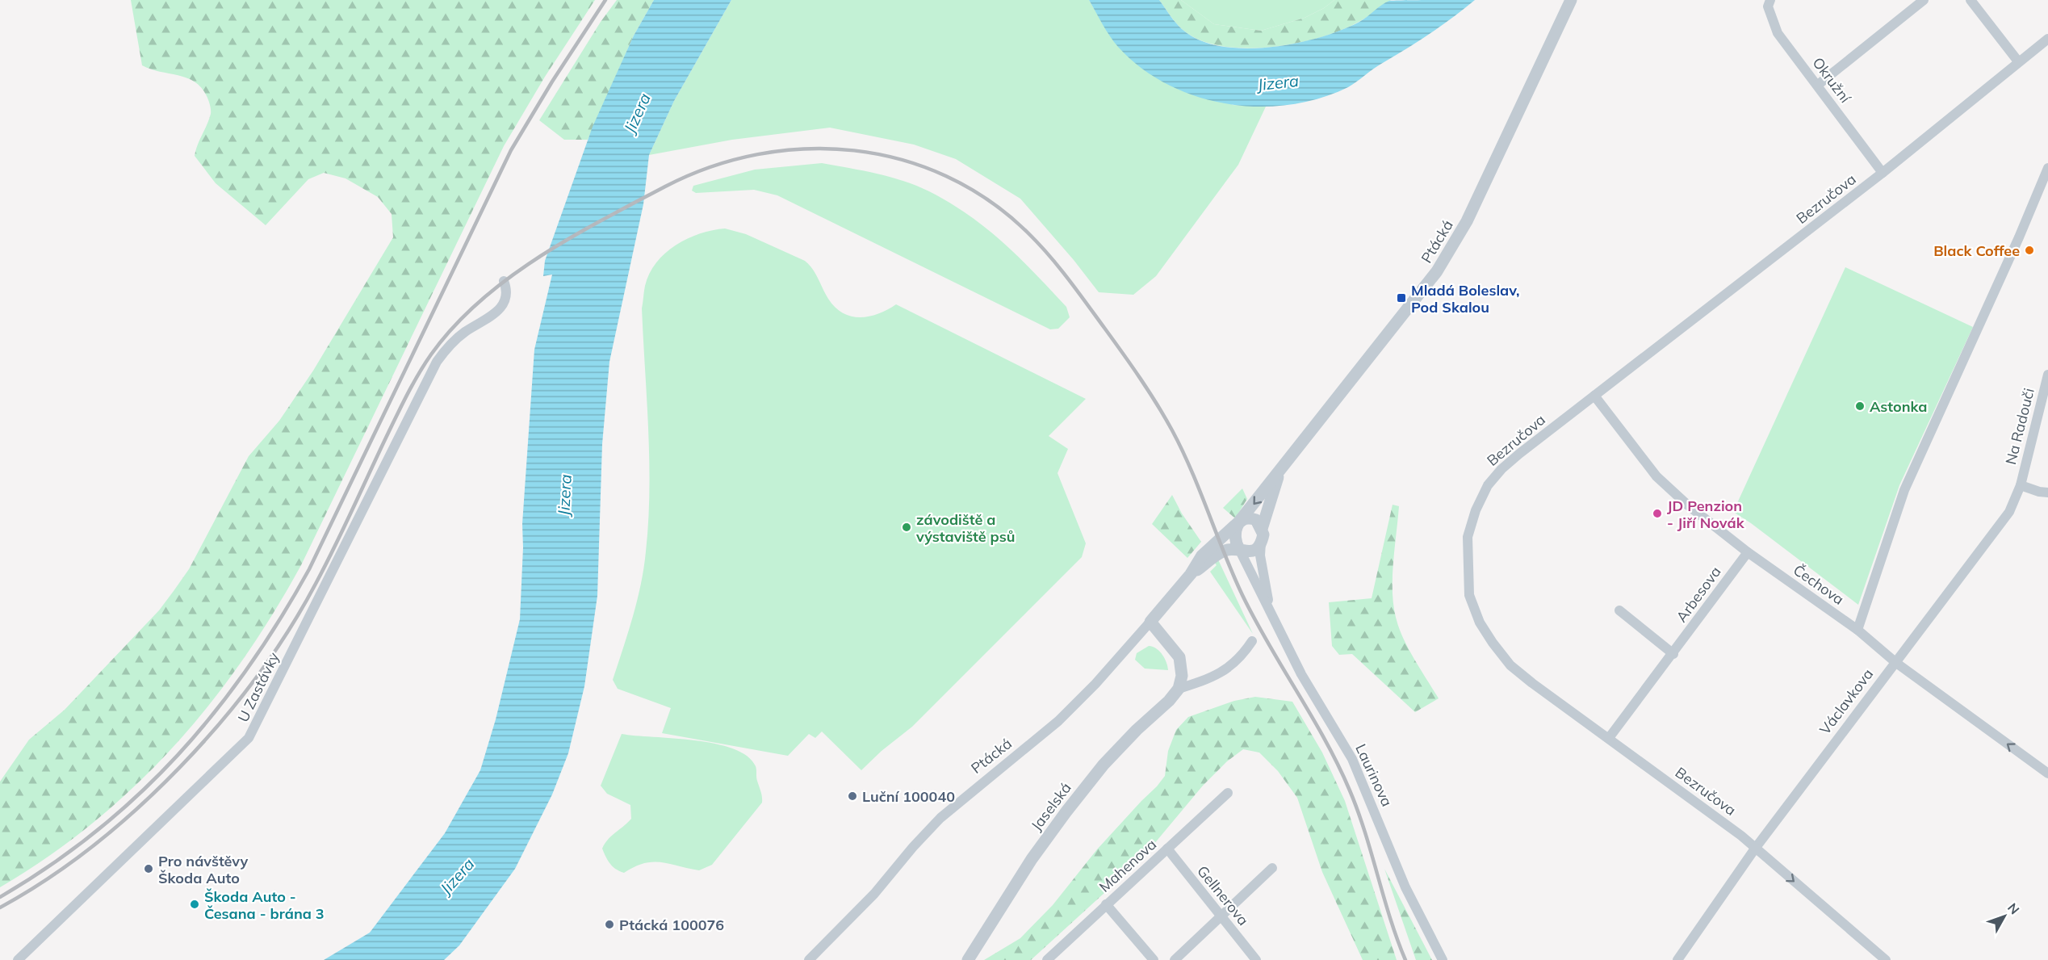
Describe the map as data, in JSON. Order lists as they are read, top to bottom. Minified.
{"streets":{"street":["Okružní","Bezručova","Ptácká","Na Radouči","Čechova","Arbesova","U Zastávky","Václavkova","Laurinova","Jaselská","Mahenova","Gellnerova"]},"crossings":[["Okružní","Bezručova"],["Bezručova","Čechova"],["Bezručova","Arbesova"],["Bezručova","Václavkova"],["Ptácká","Laurinova"],["Na Radouči","Václavkova"],["Čechova","Arbesova"],["Čechova","Václavkova"],["Mahenova","Gellnerova"]],"water":["Jizera"],"places":{"other":["Black Coffee","Astonka","JD Penzion - Jiří Novák","závodiště a výstaviště psů","Luční 100040","Pro návštěvy Škoda Auto","Škoda Auto - Česana - brána 3","Ptácká 100076"],"transit":["Mladá Boleslav, Pod Skalou"]},"north":"top right"}
